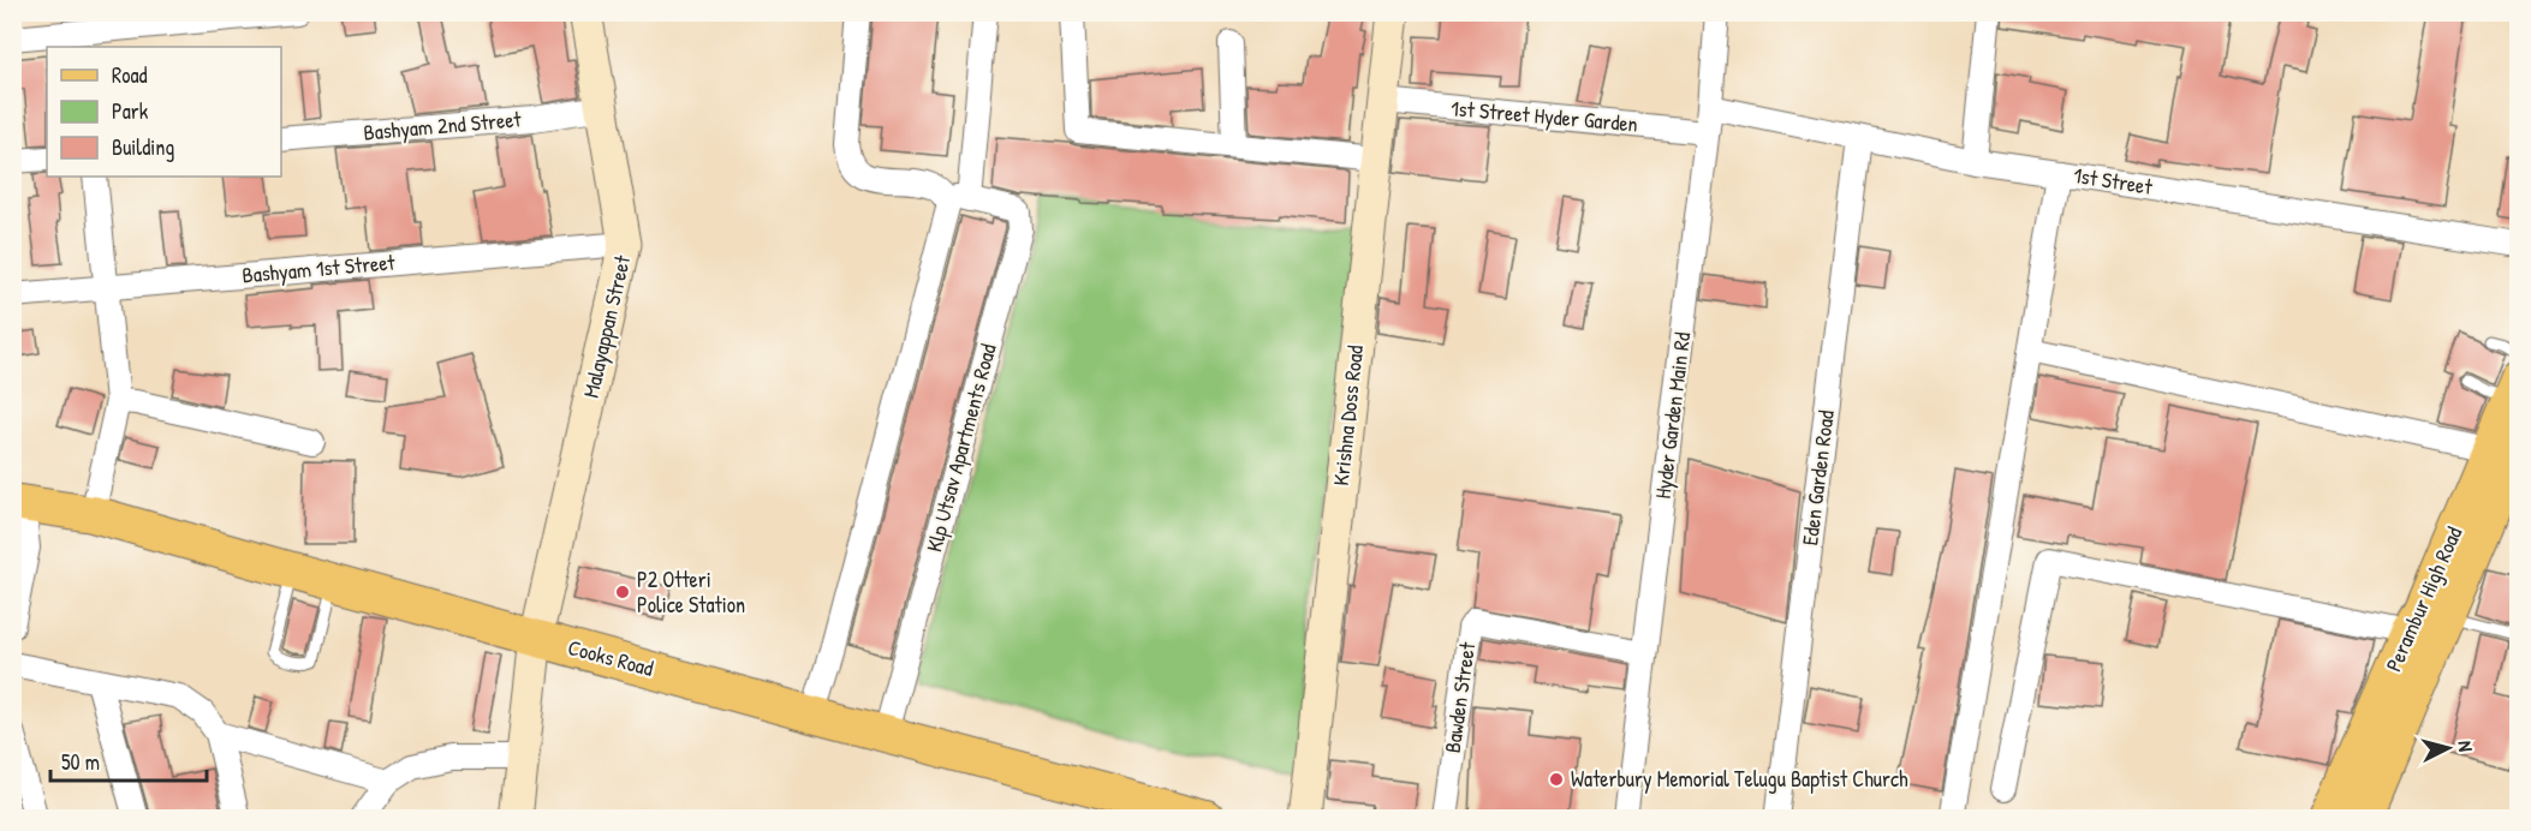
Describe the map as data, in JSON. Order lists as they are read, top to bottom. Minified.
{"streets":{"main road":["Perambur High Road","Cooks Road"],"street":["1st Street Hyder Garden","Bashyam 2nd Street","1st Street","Bashyam 1st Street","Malayappan Street","Krishna Doss Road","Hyder Garden Main Rd","Klp Utsav Apartments Road","Eden Garden Road","Bawden Street"]},"crossings":[["1st Street Hyder Garden","Krishna Doss Road"],["1st Street Hyder Garden","Hyder Garden Main Rd"],["Bashyam 2nd Street","Malayappan Street"],["1st Street","Hyder Garden Main Rd"],["1st Street","Eden Garden Road"],["Bashyam 1st Street","Malayappan Street"],["Malayappan Street","Cooks Road"],["Hyder Garden Main Rd","Bawden Street"],["Klp Utsav Apartments Road","Cooks Road"]],"places":["P2 Otteri Police Station","Waterbury Memorial Telugu Baptist Church"],"legend":["Road","Park","Building"],"scale_bar":"50 m","north":"right"}
